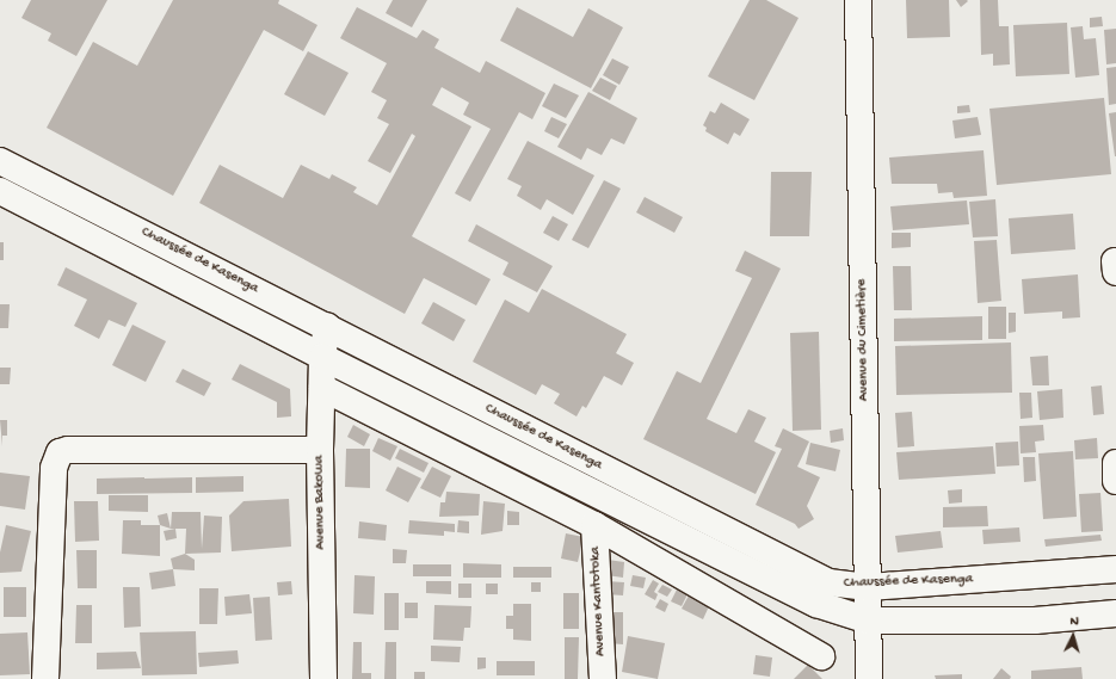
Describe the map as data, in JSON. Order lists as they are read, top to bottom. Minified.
{"streets":{"main road":["Chaussée de Kasenga","Avenue du Cimetière","Avenue Bakowa","Avenue Kantotoka"]},"crossings":[["Chaussée de Kasenga","Avenue du Cimetière"],["Chaussée de Kasenga","Avenue Bakowa"]],"north":"top"}
